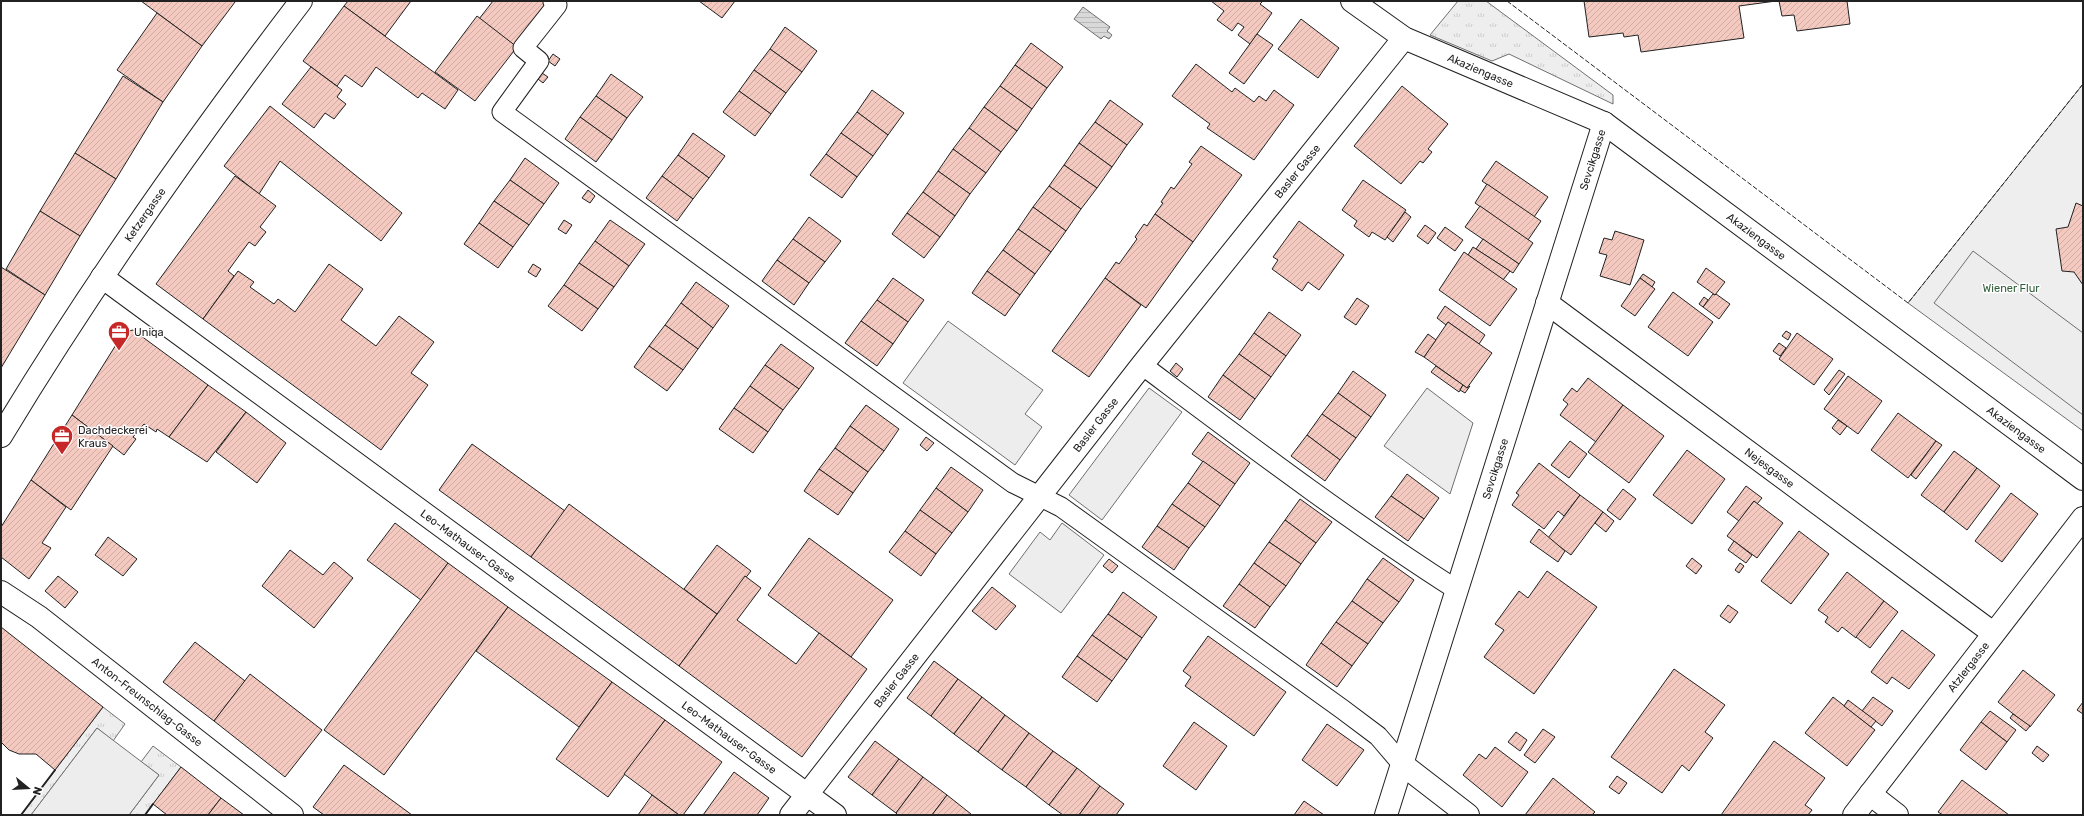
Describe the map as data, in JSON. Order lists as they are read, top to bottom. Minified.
{"streets":{"street":["Akaziengasse","Sevcikgasse","Basler Gasse","Ketzergasse","Nejesgasse","Leo-Mathauser-Gasse","Atzlergasse","Anton-Freunschlag-Gasse"]},"crossings":[["Akaziengasse","Sevcikgasse"],["Akaziengasse","Basler Gasse"],["Sevcikgasse","Nejesgasse"],["Basler Gasse","Leo-Mathauser-Gasse"],["Ketzergasse","Leo-Mathauser-Gasse"],["Nejesgasse","Atzlergasse"]],"parks":["Wiener Flur"],"places":{"office":["Uniqa","Dachdeckerei Kraus"]},"north":"right"}
